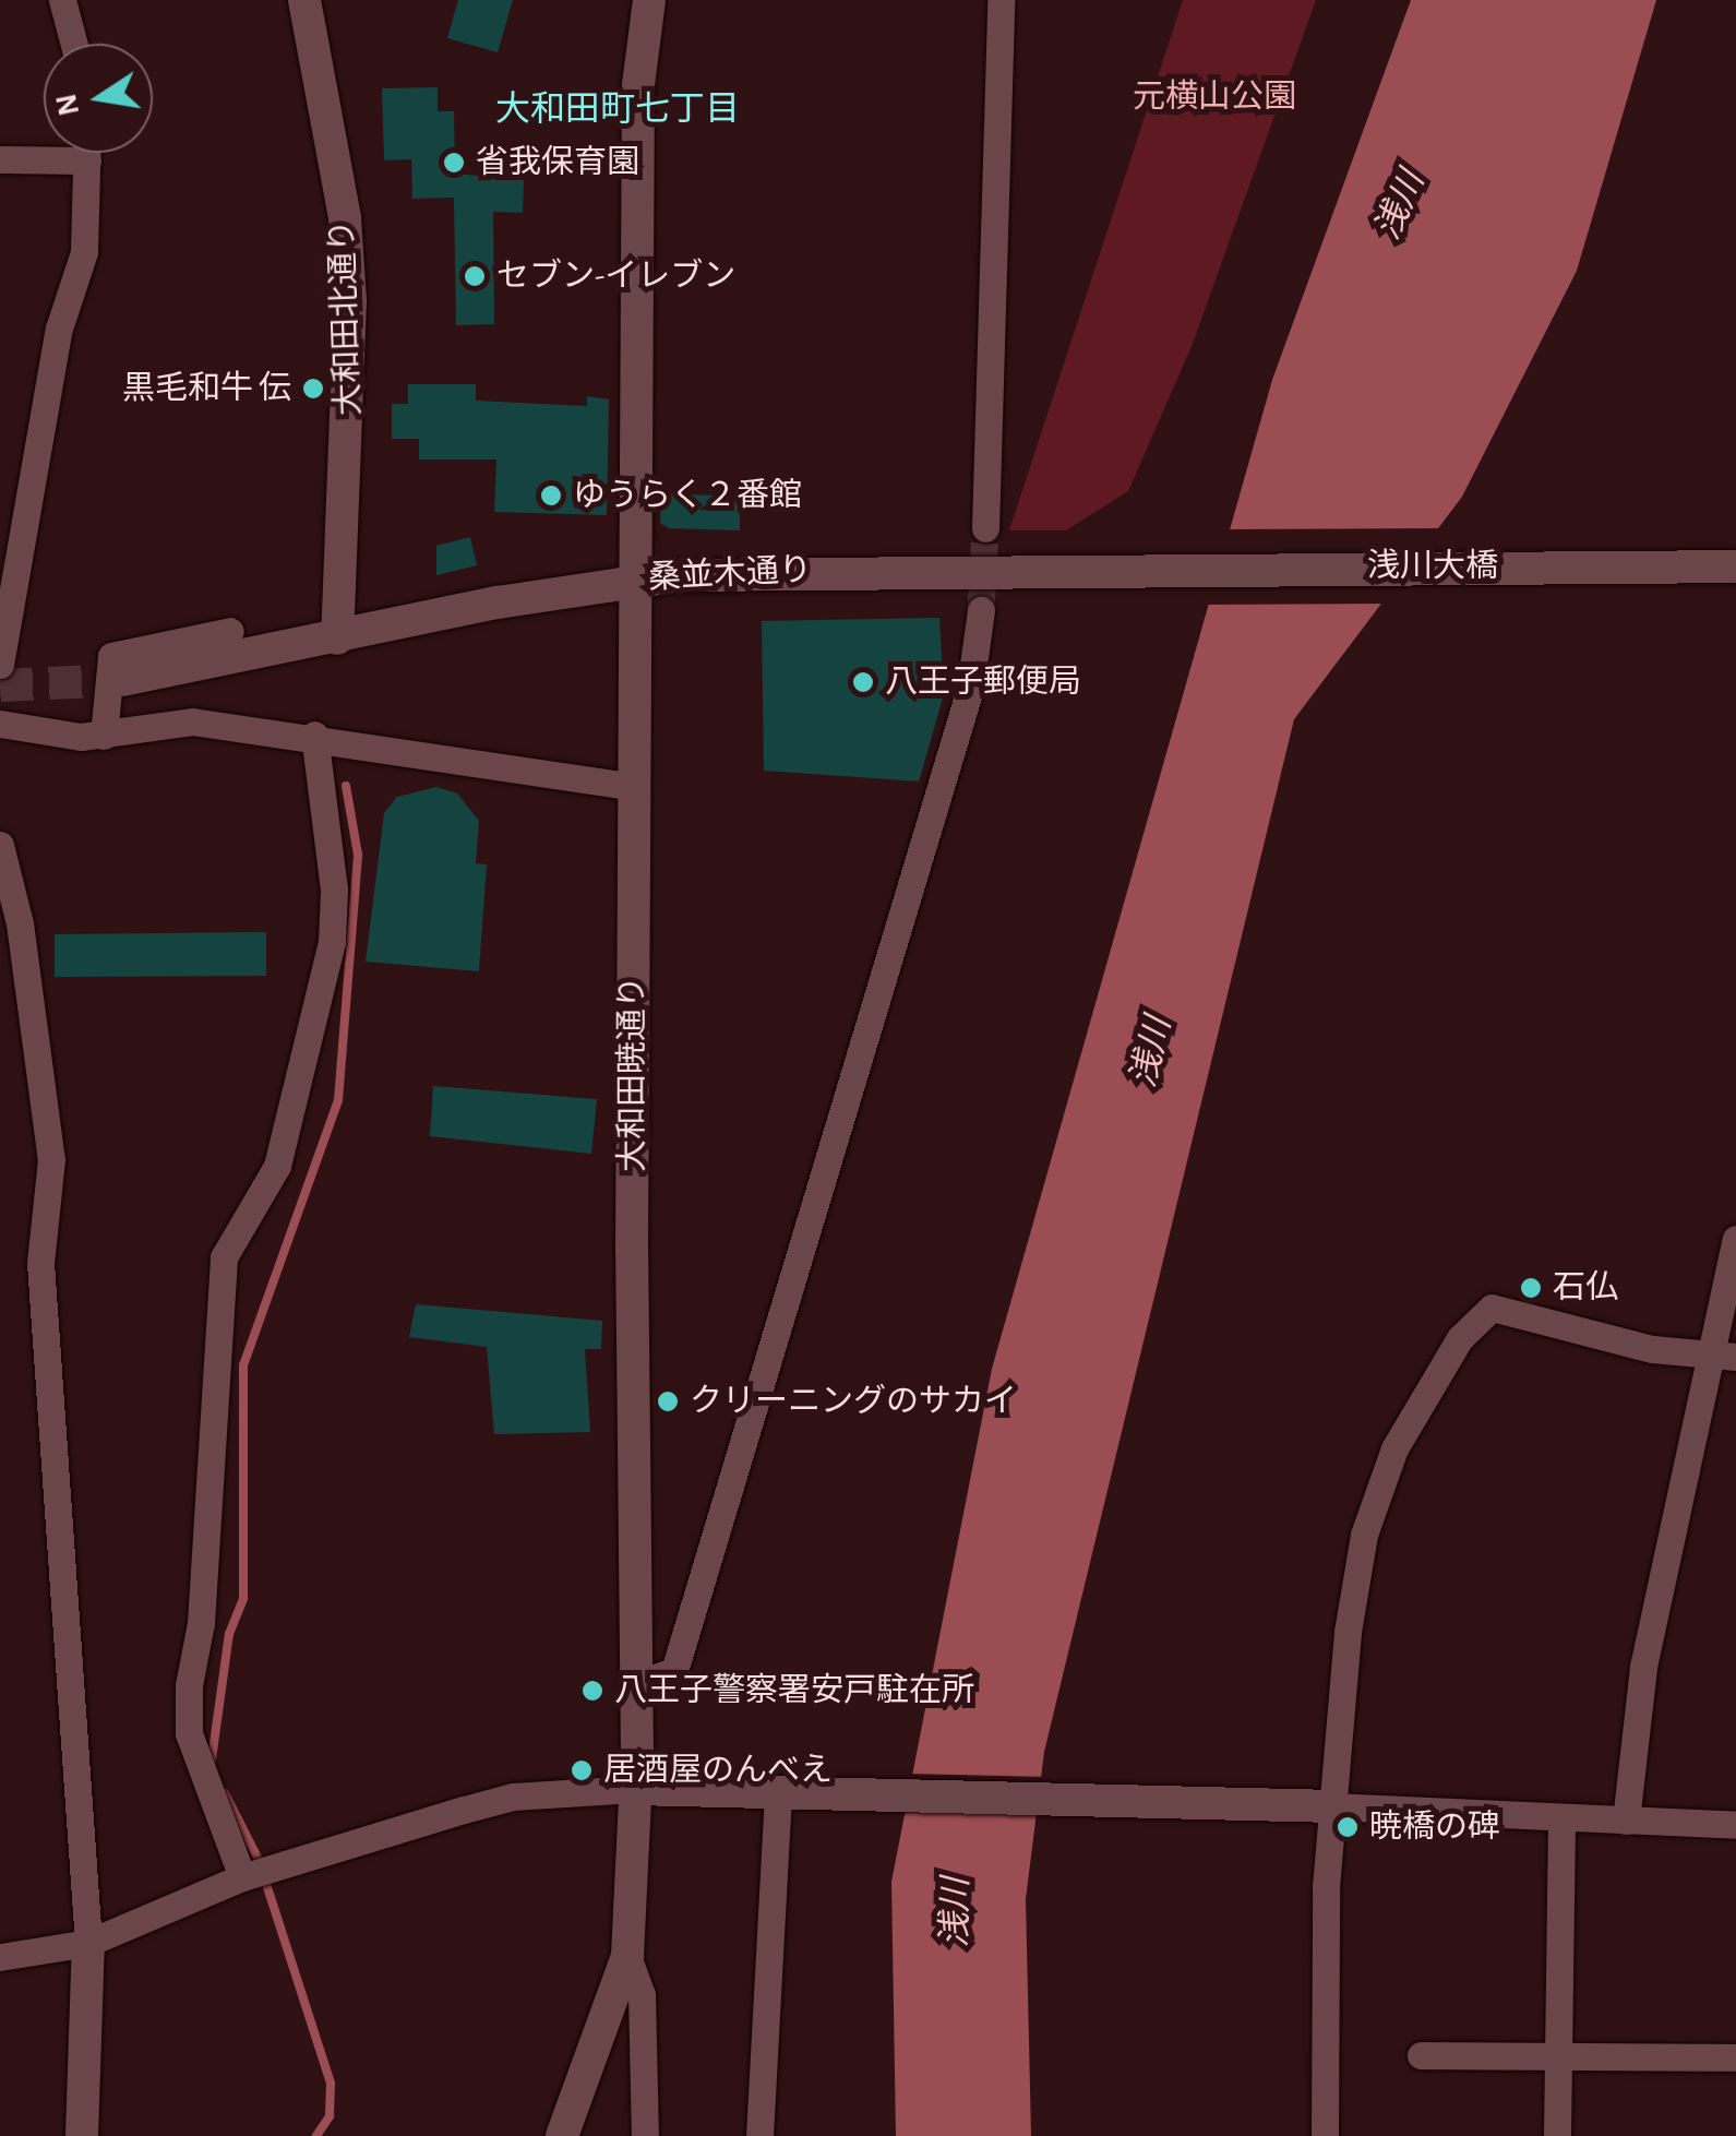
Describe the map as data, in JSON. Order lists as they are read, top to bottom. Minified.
{"streets":{"street":["大和田北通り","浅川大橋","桑並木通り","大和田暁通り"]},"crossings":[["大和田北通り","桑並木通り"],["浅川大橋","桑並木通り"],["桑並木通り","大和田暁通り"]],"districts":["大和田町七丁目"],"water":["浅川"],"parks":["元横山公園"],"places":["省我保育園","セブン-イレブン","黒毛和牛 伝","ゆうらく２番館","八王子郵便局","石仏","クリーニングのサカイ","八王子警察署安戸駐在所","居酒屋のんべえ","暁橋の碑"],"north":"left"}
